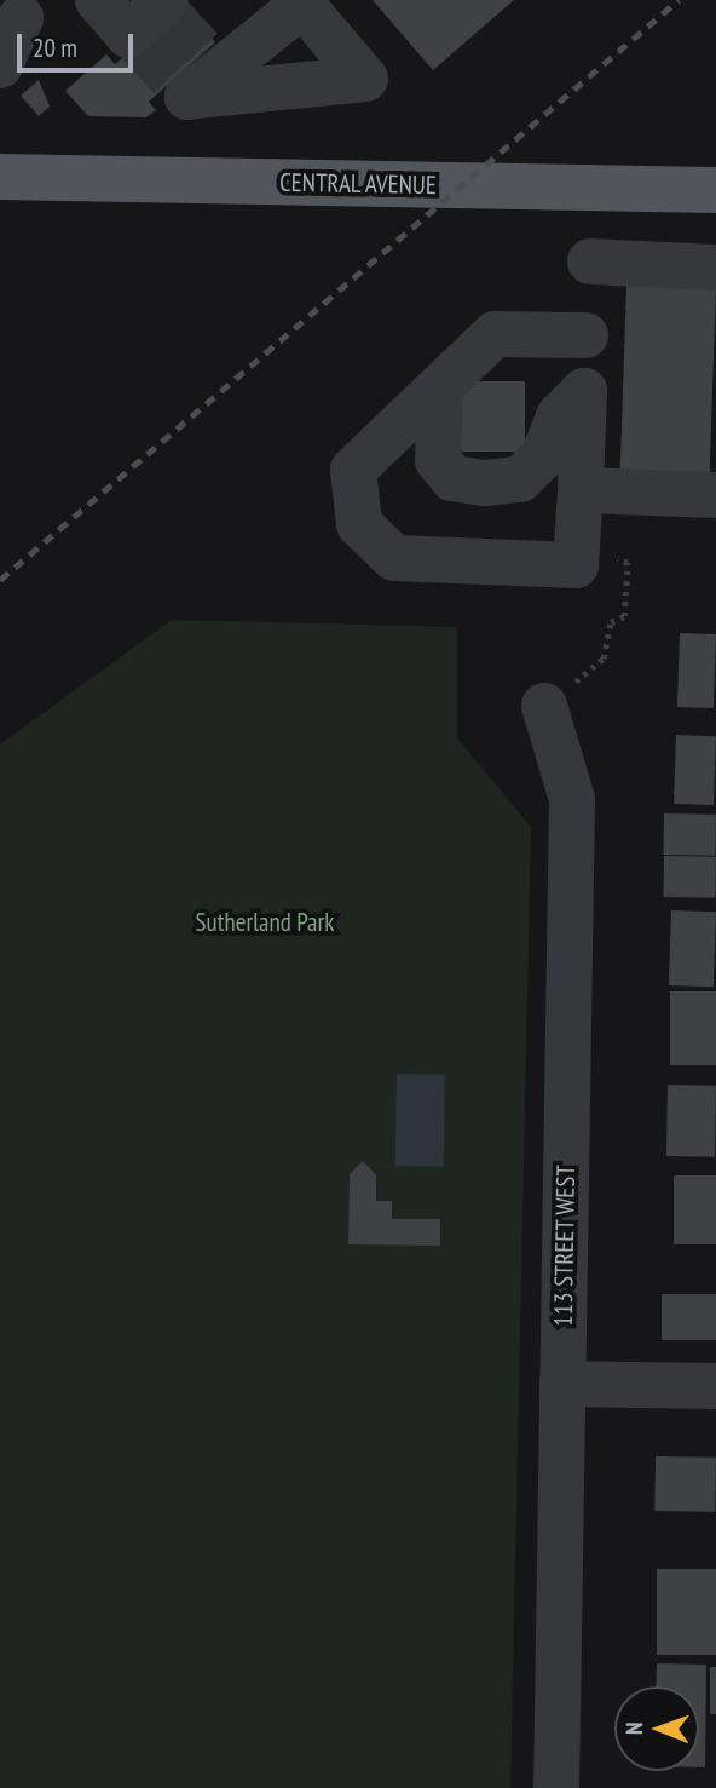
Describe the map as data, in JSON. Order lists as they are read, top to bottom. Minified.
{"streets":{"main road":["CENTRAL AVENUE"],"street":["113 STREET WEST"]},"parks":["Sutherland Park"],"scale_bar":"20 m","north":"left"}
